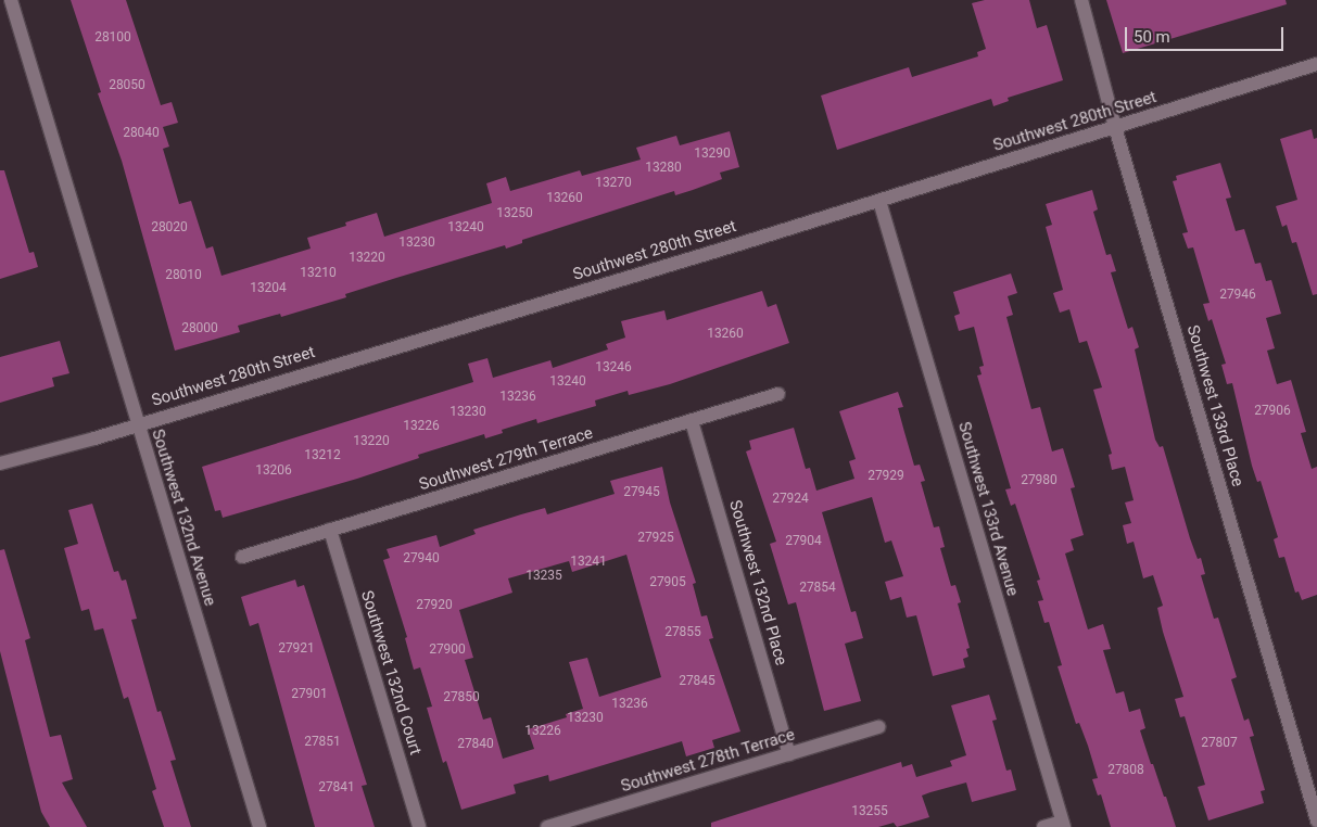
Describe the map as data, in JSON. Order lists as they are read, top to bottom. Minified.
{"streets":{"street":["Southwest 280th Street","Southwest 133rd Place","Southwest 279th Terrace","Southwest 133rd Avenue","Southwest 132nd Avenue","Southwest 132nd Place","Southwest 132nd Court","Southwest 278th Terrace"]},"crossings":[["Southwest 280th Street","Southwest 133rd Place"],["Southwest 280th Street","Southwest 133rd Avenue"],["Southwest 280th Street","Southwest 132nd Avenue"],["Southwest 279th Terrace","Southwest 132nd Place"],["Southwest 279th Terrace","Southwest 132nd Court"],["Southwest 132nd Place","Southwest 278th Terrace"]],"house_numbers":["28100","28050","28040","13290","13280","13270","13260","13250","28020","13240","13230","13220","13210","28010","13204","27946","28000","13260","13246","13240","13236","27906","13230","13226","13220","13212","13206","27929","27980","27945","27924","27925","27904","27940","13241","13235","27905","27854","27920","27855","27921","27900","27845","27901","27850","13236","13230","13226","27851","27807","27840","27808","27841","13255"],"scale_bar":"50 m"}
